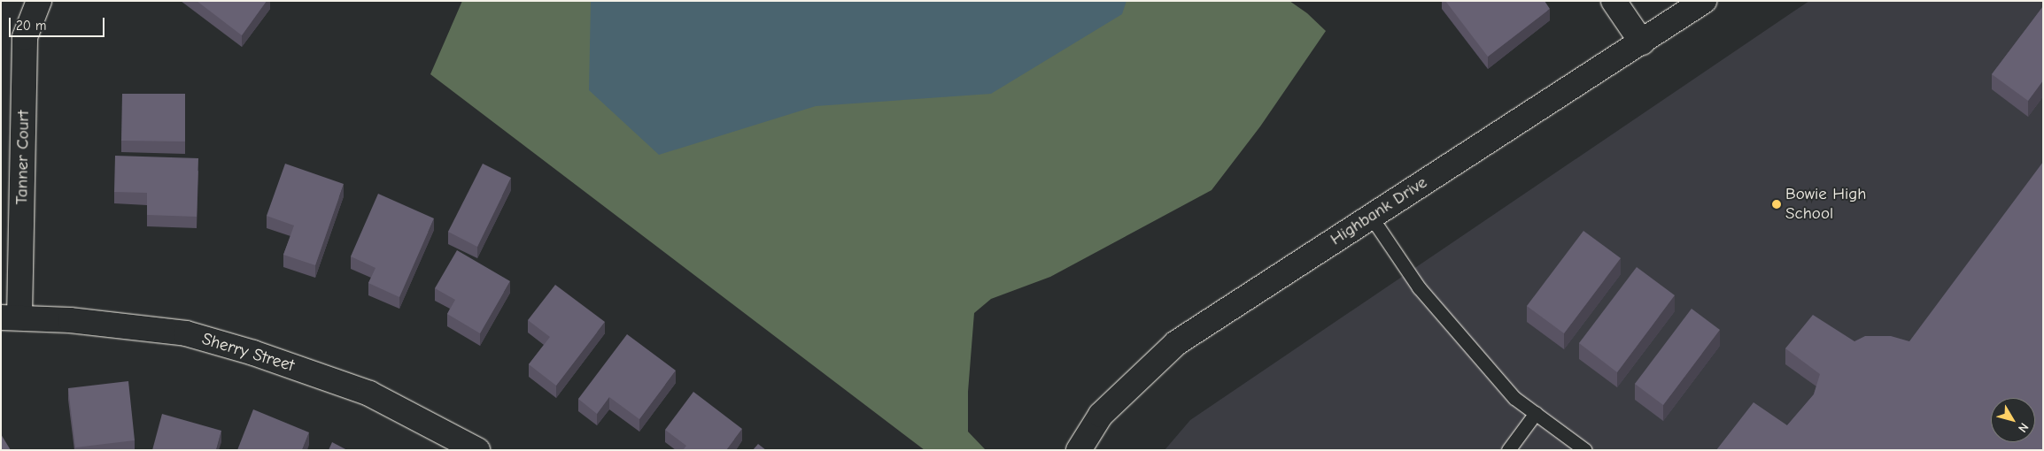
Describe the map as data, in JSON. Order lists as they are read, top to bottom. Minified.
{"streets":{"street":["Tanner Court","Highbank Drive","Sherry Street"]},"crossings":[["Tanner Court","Sherry Street"]],"places":["Bowie High School"],"scale_bar":"20 m","north":"bottom right"}
